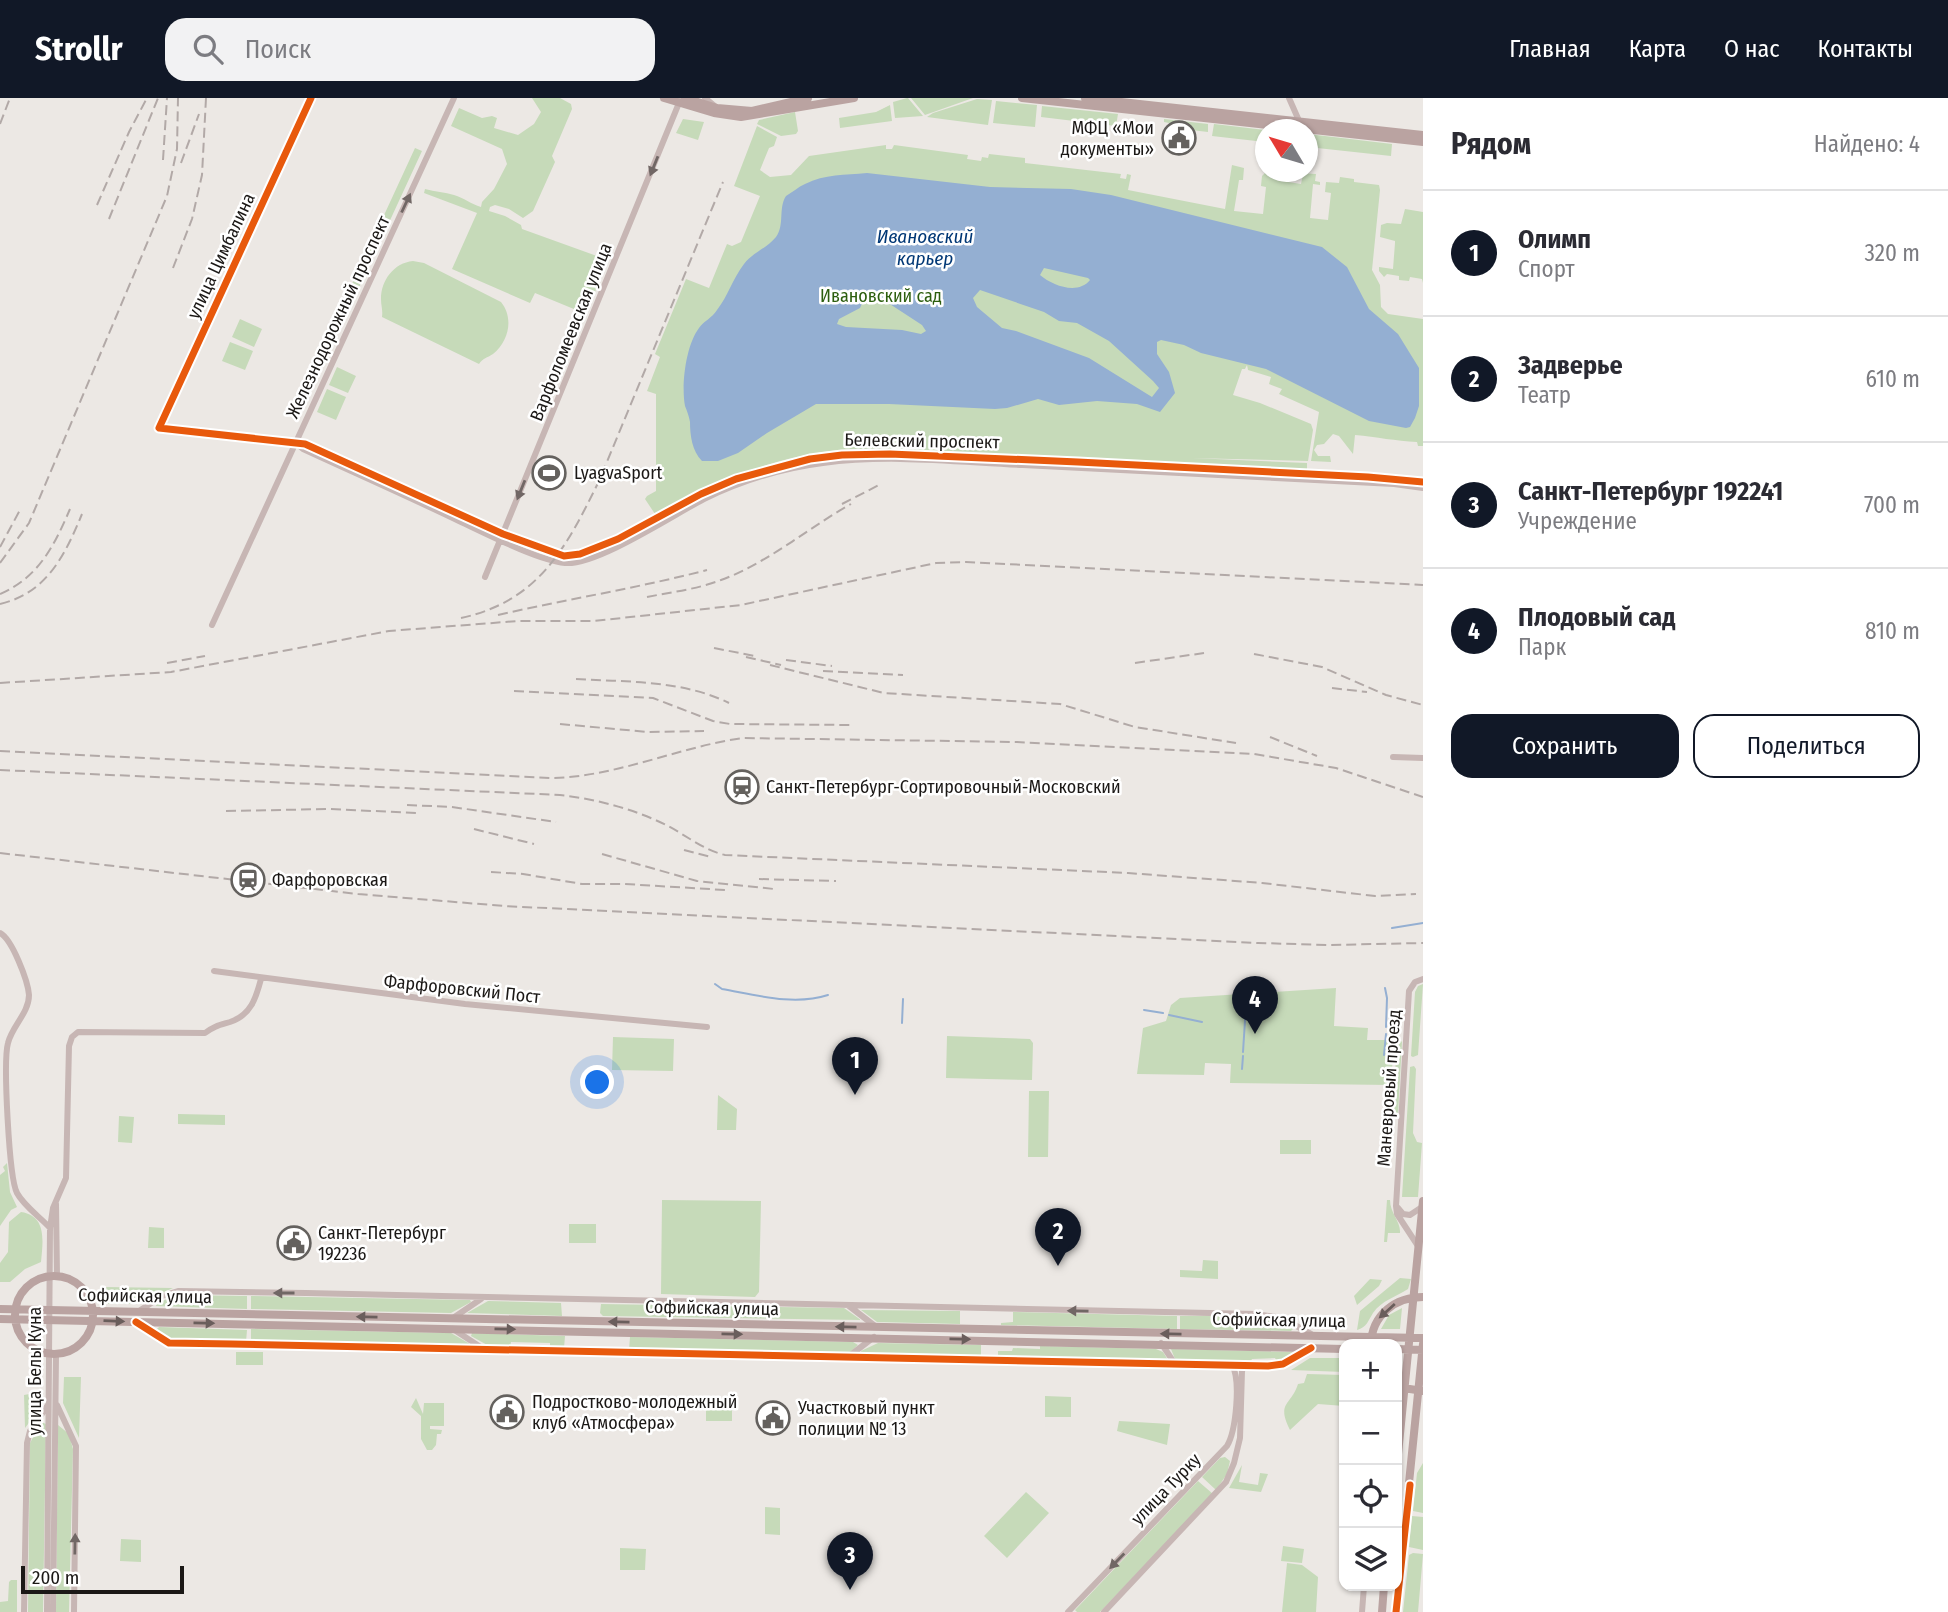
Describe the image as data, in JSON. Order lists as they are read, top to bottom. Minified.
{"streets":{"main road":["Софийская улица"],"street":["улица Цимбалина","Железнодорожный проспект","Варфоломеевская улица","Белевский проспект","Фарфоровский Пост","Маневровый проезд","улица Белы Куна","улица Турку"]},"crossings":[["улица Цимбалина","Белевский проспект"],["Железнодорожный проспект","Белевский проспект"],["Варфоломеевская улица","Белевский проспект"],["Софийская улица","улица Белы Куна"],["Софийская улица","улица Турку"]],"one_way":["Железнодорожный проспект","Варфоломеевская улица"],"water":["Ивановский карьер"],"parks":["Ивановский сад"],"places":{"public building":["МФЦ «Мои документы»","Санкт-Петербург 192236","Подростково-молодежный клуб «Атмосфера»","Участковый пункт полиции № 13"],"sports":["LyagvaSport"],"station":["Санкт-Петербург-Сортировочный-Московский","Фарфоровская"]},"scale_bar":"200 m","north":"top left","page":{"header":"Strollr","search":"Поиск","nav":["Главная","Карта","О нас","Контакты"],"heading":["Рядом","Найдено: 4"],"list":[{"mark":"1","name":"Олимп","note":"Спорт","value":"320 m"},{"mark":"2","name":"Задверье","note":"Театр","value":"610 m"},{"mark":"3","name":"Санкт-Петербург 192241","note":"Учреждение","value":"700 m"},{"mark":"4","name":"Плодовый сад","note":"Парк","value":"810 m"}],"buttons":["Сохранить","Поделиться"],"pins":["4","1","2","3"],"map_buttons":["+","−"],"scale":"200 m"}}
